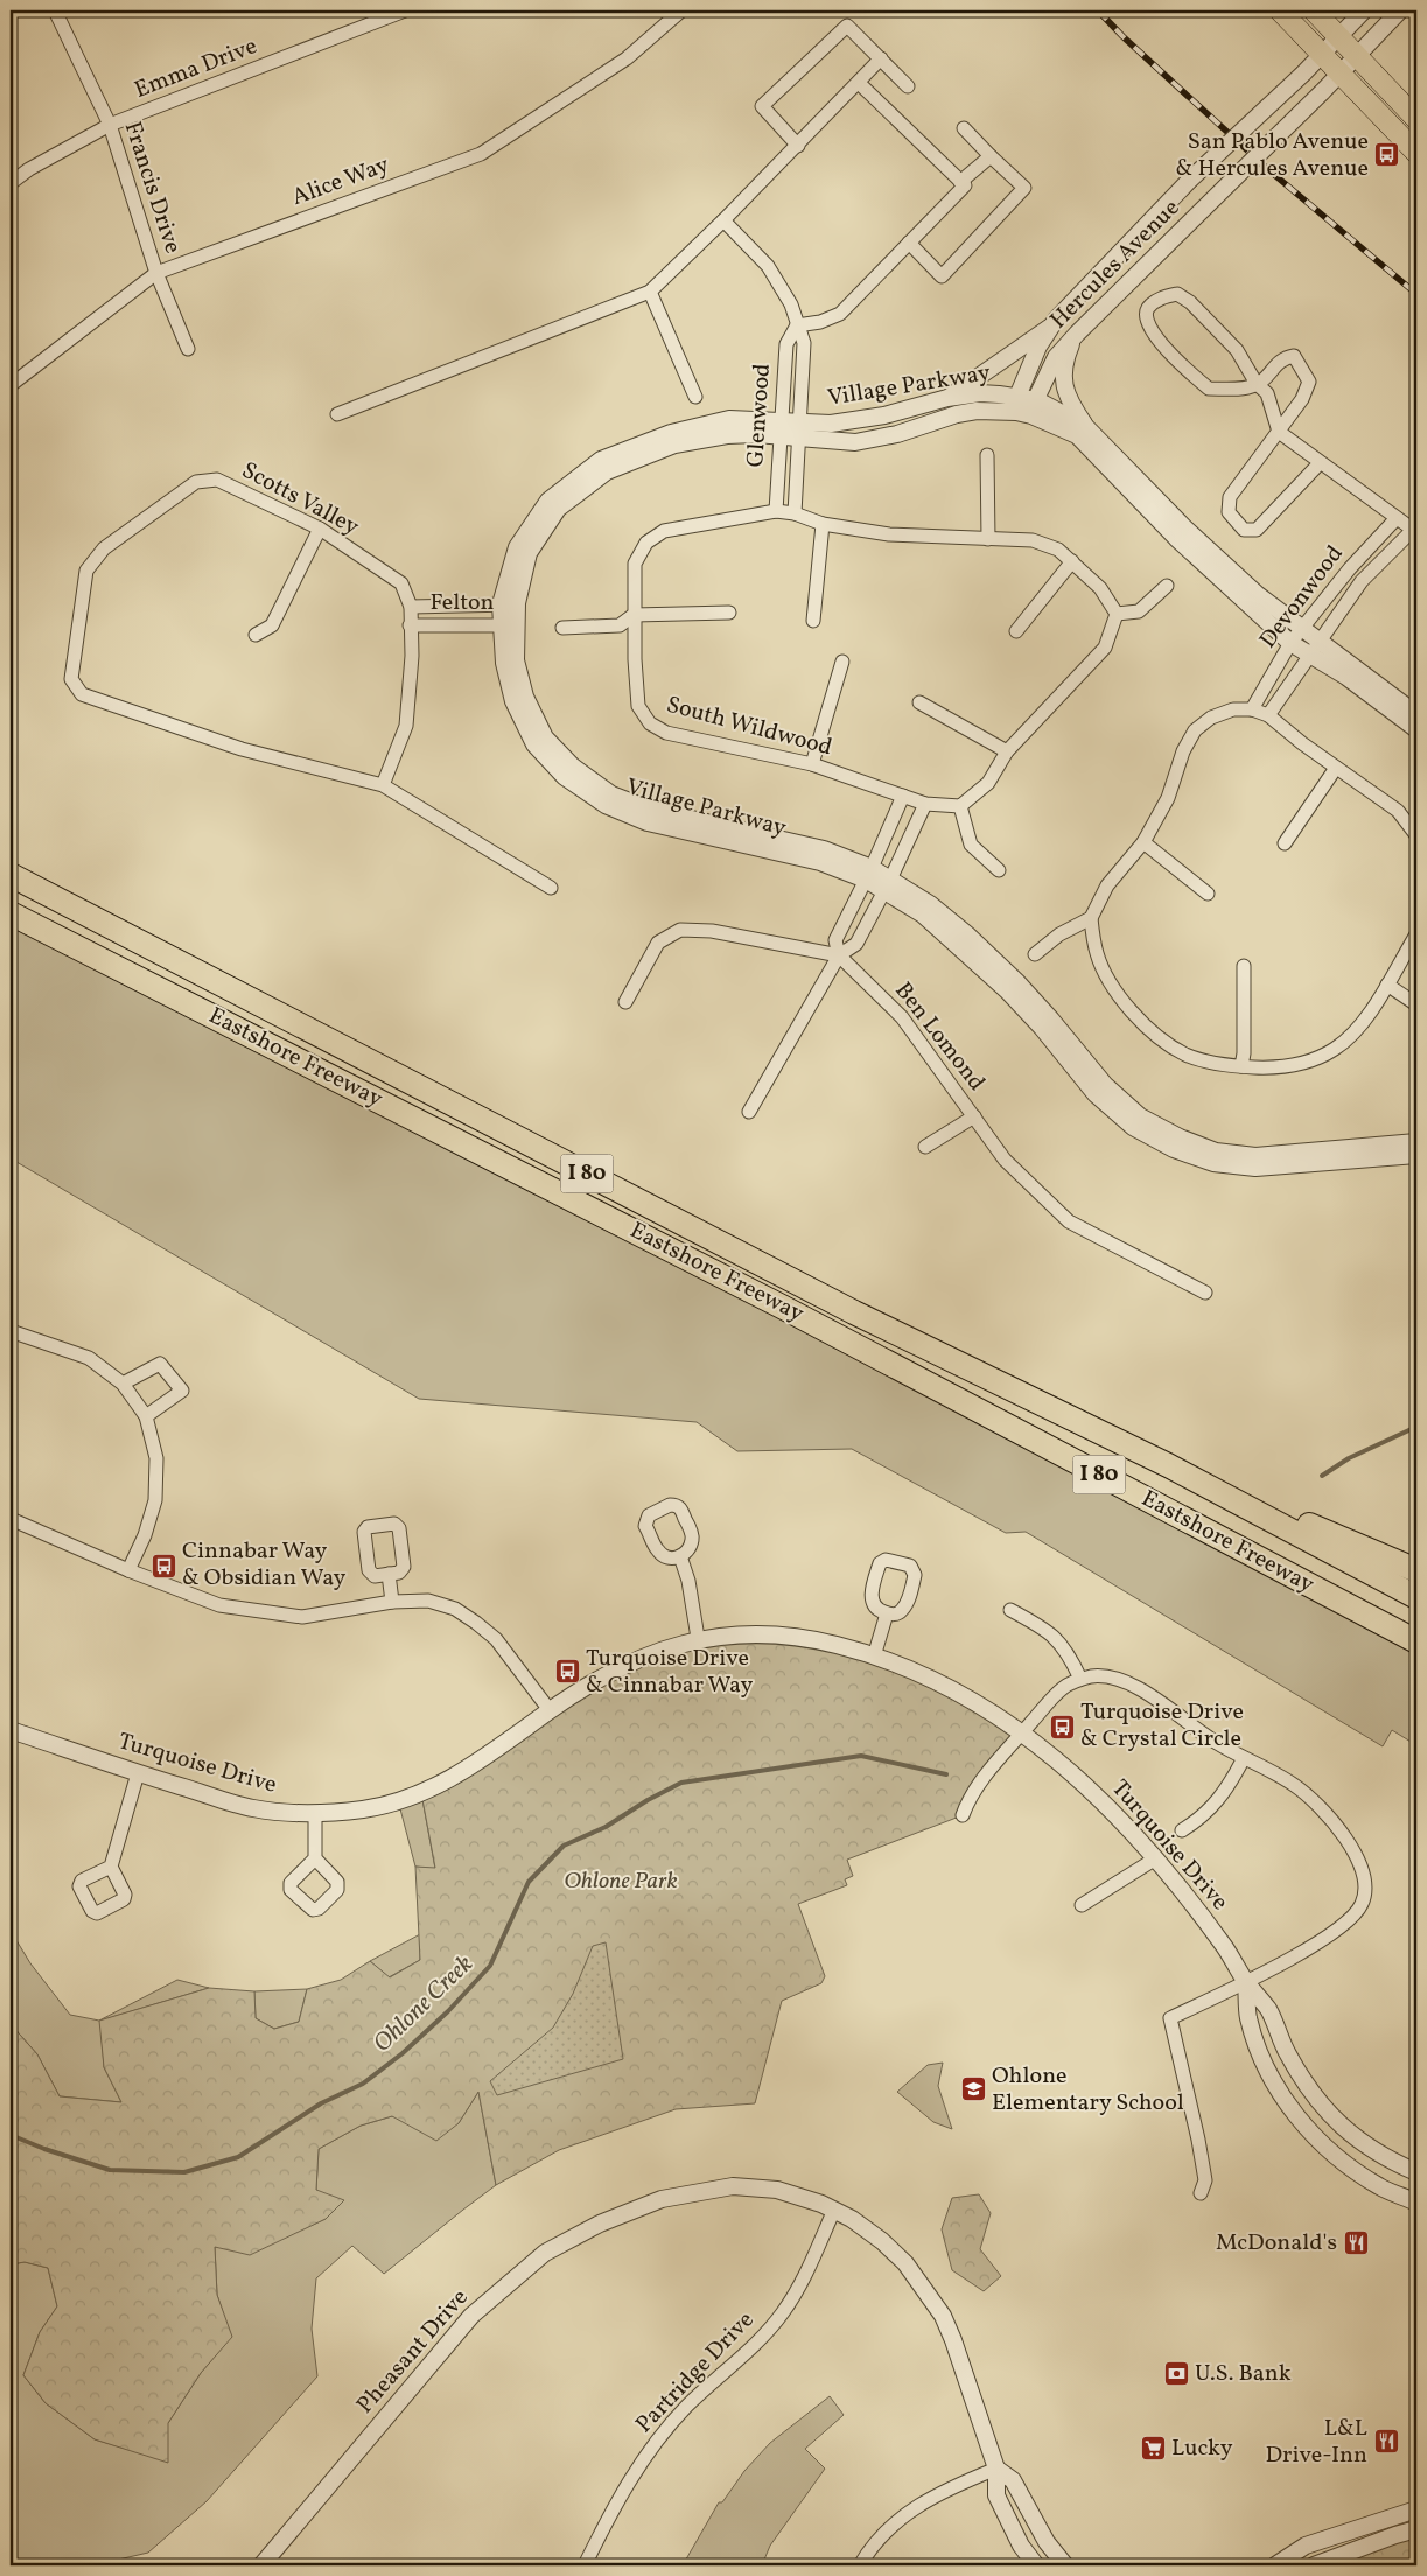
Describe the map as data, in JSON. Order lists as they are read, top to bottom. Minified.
{"streets":{"highway":["Eastshore Freeway","I 80"],"street":["Emma Drive","Alice Way","Francis Drive","Hercules Avenue","Village Parkway","Glenwood","Scotts Valley","Devonwood","Felton","South Wildwood","Ben Lomond","Turquoise Drive","Pheasant Drive","Partridge Drive"]},"crossings":[["Emma Drive","Francis Drive"],["Alice Way","Francis Drive"],["Hercules Avenue","Village Parkway"],["Village Parkway","Glenwood"],["Village Parkway","Devonwood"],["Village Parkway","Felton"],["Glenwood","South Wildwood"],["Scotts Valley","Felton"],["Pheasant Drive","Partridge Drive"]],"water":["Ohlone Creek"],"parks":["Ohlone Park"],"places":{"bus stop":["San Pablo Avenue & Hercules Avenue","Cinnabar Way & Obsidian Way","Turquoise Drive & Cinnabar Way","Turquoise Drive & Crystal Circle"],"school or university":["Ohlone Elementary School"],"restaurant":["McDonald's","L&L Drive-Inn"],"bank":["U.S. Bank"],"supermarket":["Lucky"]}}
